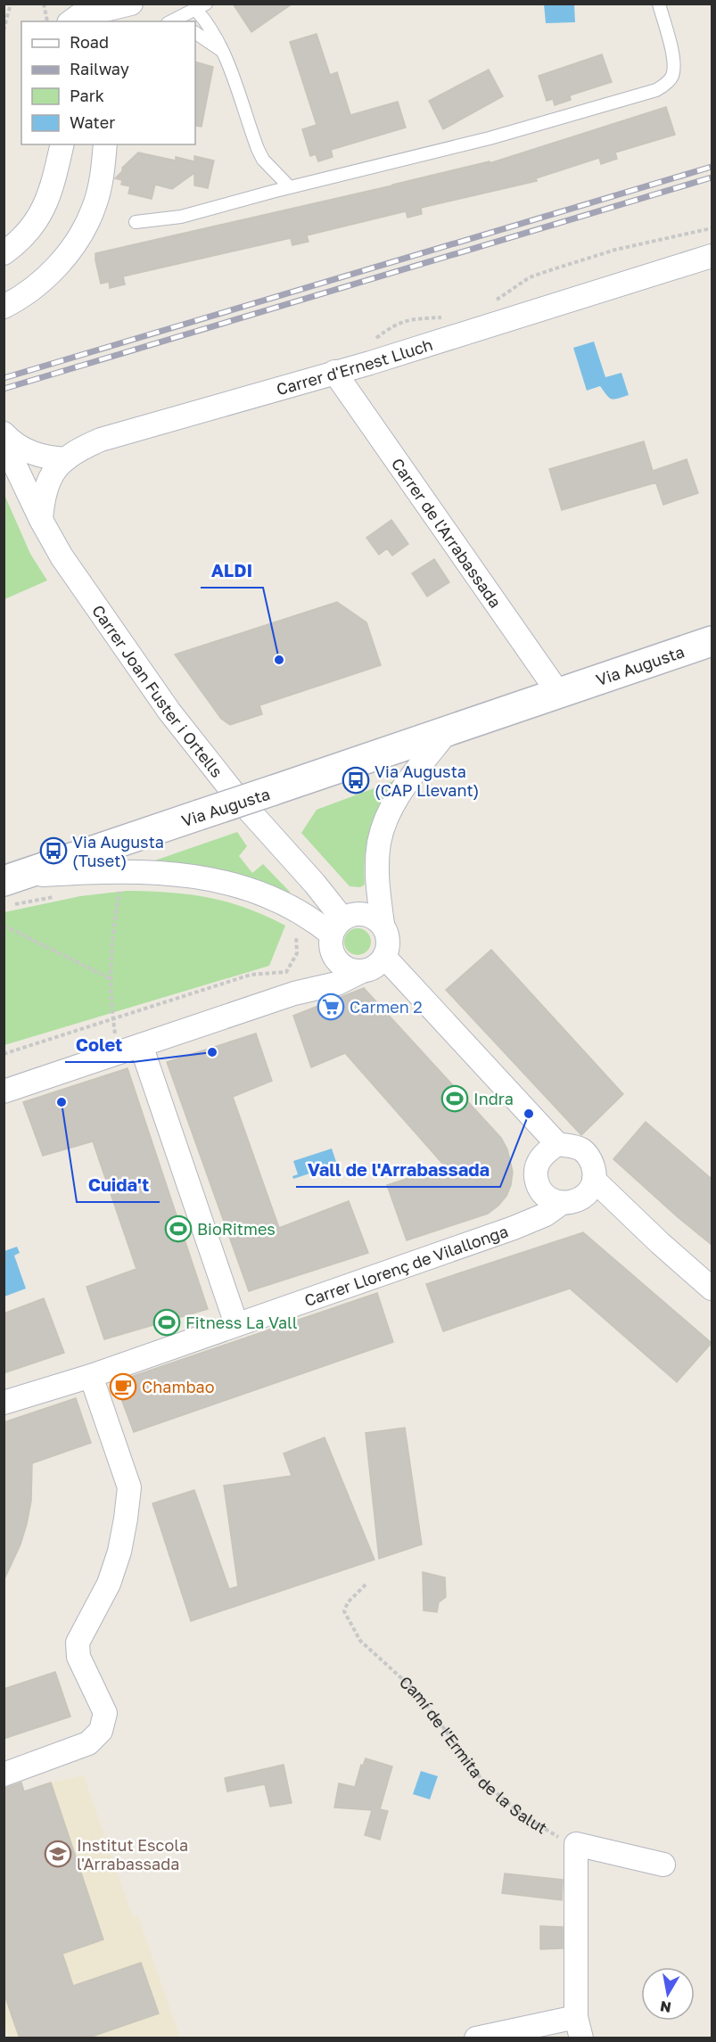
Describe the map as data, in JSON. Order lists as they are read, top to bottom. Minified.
{"streets":{"main road":["Via Augusta"],"street":["Carrer d'Ernest Lluch","Carrer de l'Arrabassada","Carrer Joan Fuster i Ortells","Carrer Llorenç de Vilallonga"],"path":["Camí de l'Ermita de la Salut"]},"crossings":[["Carrer d'Ernest Lluch","Carrer de l'Arrabassada"],["Carrer d'Ernest Lluch","Carrer Joan Fuster i Ortells"],["Carrer de l'Arrabassada","Via Augusta"]],"places":{"other":["ALDI","Colet","Cuida't","Vall de l'Arrabassada"],"bus stop":["Via Augusta (CAP Llevant)","Via Augusta (Tuset)"],"supermarket":["Carmen 2"],"sports":["Indra","BioRitmes","Fitness La Vall"],"cafe":["Chambao"],"school or university":["Institut Escola l'Arrabassada"]},"legend":["Road","Railway","Park","Water"],"north":"bottom"}
